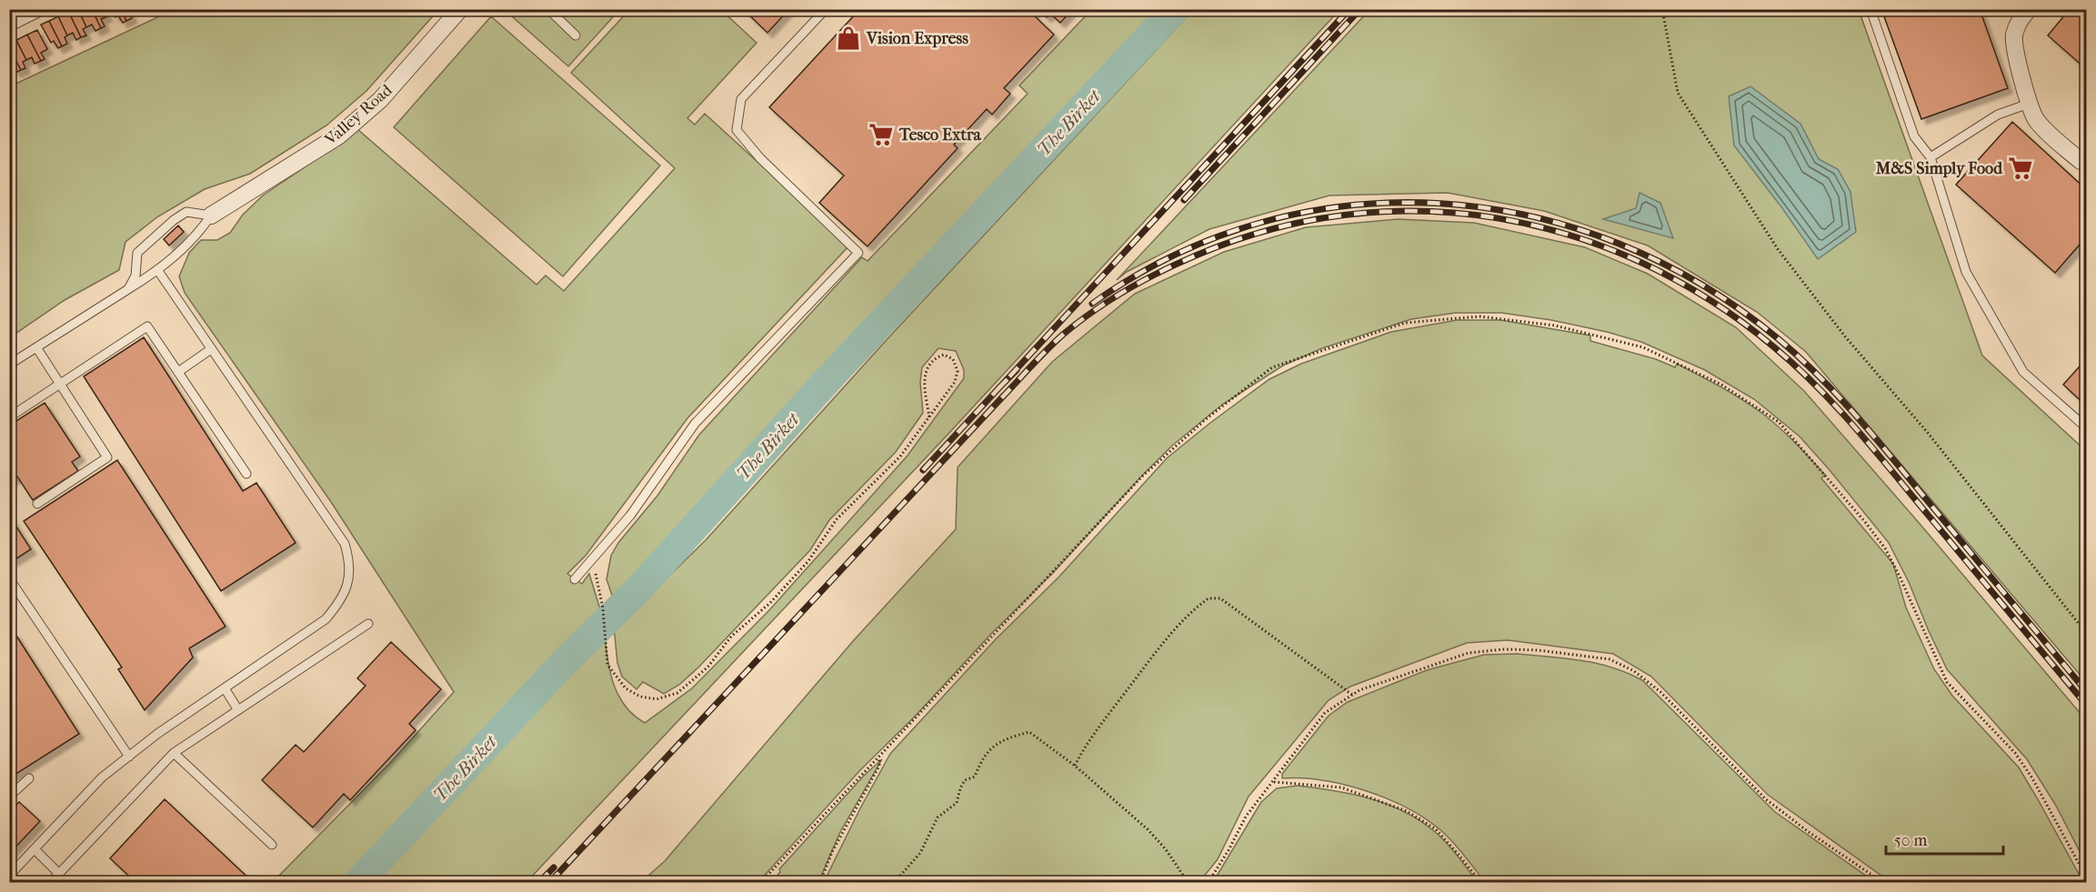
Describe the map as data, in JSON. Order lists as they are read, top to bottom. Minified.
{"streets":{"street":["Valley Road"]},"water":["The Birket"],"places":{"shop":["Vision Express"],"supermarket":["Tesco Extra","M&S Simply Food"]},"scale_bar":"50 m"}
